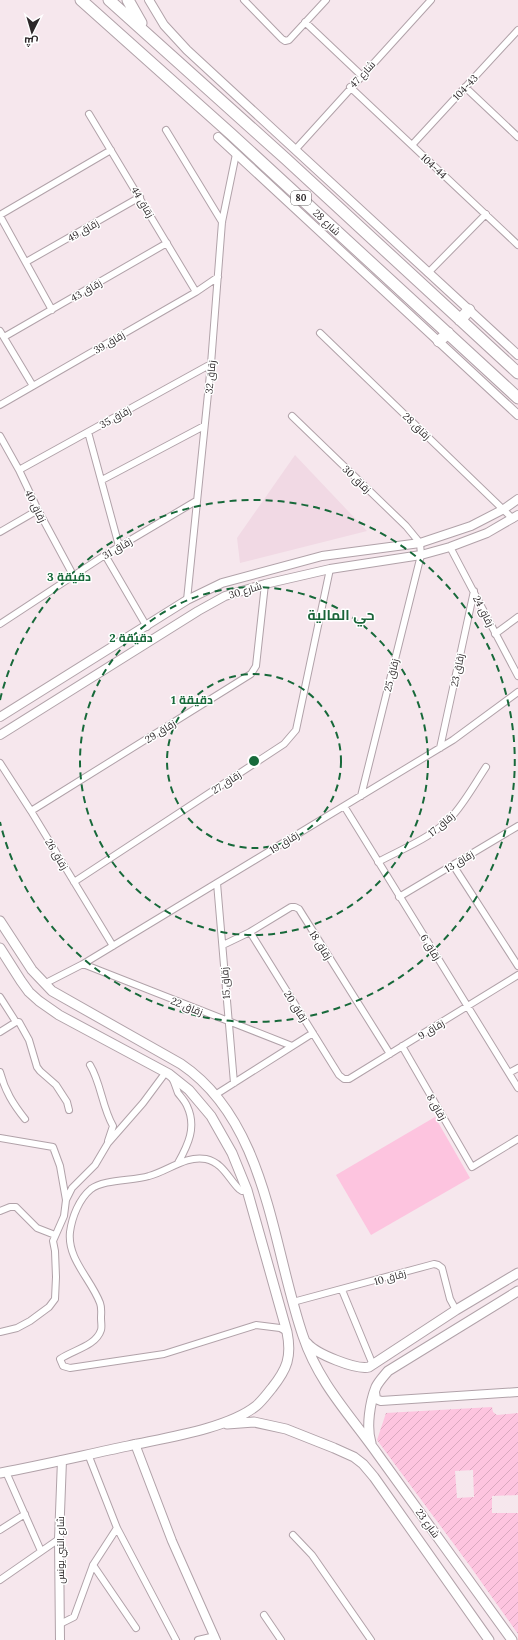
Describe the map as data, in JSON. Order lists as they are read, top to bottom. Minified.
{"streets":{"highway":["80","شارع 28"],"main road":["شارع 30","شارع 23","شارع النبي يونس"],"street":["شارع 47","104-43","104-44","زقاق 44","زقاق 49","زقاق 43","زقاق 39","زقاق 32","زقاق 35","زقاق 28","زقاق 30","زقاق 40","زقاق 31","زقاق 24","زقاق 23","زقاق 25","زقاق 29","زقاق 27","زقاق 17","زقاق 19","زقاق 26","زقاق 13","زقاق 18","زقاق 6","زقاق 15","زقاق 22","زقاق 20","زقاق 9","زقاق 8","زقاق 10"]},"crossings":[["شارع 47","104-44"],["104-43","104-44"],["زقاق 44","زقاق 49"],["زقاق 44","زقاق 43"],["زقاق 44","زقاق 39"],["زقاق 39","زقاق 32"],["زقاق 32","زقاق 35"],["زقاق 32","زقاق 31"],["زقاق 32","شارع 30"],["زقاق 35","زقاق 40"],["زقاق 28","شارع 30"],["زقاق 30","شارع 30"],["زقاق 30","زقاق 25"],["زقاق 40","زقاق 31"],["شارع 30","زقاق 24"],["شارع 30","زقاق 25"],["شارع 30","زقاق 29"],["شارع 30","زقاق 27"],["زقاق 24","زقاق 23"],["زقاق 23","زقاق 19"],["زقاق 25","زقاق 19"],["زقاق 29","زقاق 26"],["زقاق 27","زقاق 26"],["زقاق 17","زقاق 6"],["زقاق 19","زقاق 26"],["زقاق 19","زقاق 6"],["زقاق 19","زقاق 15"],["زقاق 19","زقاق 22"],["زقاق 19","شارع 23"],["زقاق 13","زقاق 6"],["زقاق 18","زقاق 15"],["زقاق 18","زقاق 20"],["زقاق 18","زقاق 9"],["زقاق 6","زقاق 9"],["زقاق 15","زقاق 22"],["زقاق 20","زقاق 9"],["زقاق 9","زقاق 8"],["زقاق 10","شارع 23"]],"districts":["حي المالية"],"north":"bottom","rings":["3 دقيقة","2 دقيقة","1 دقيقة"]}
